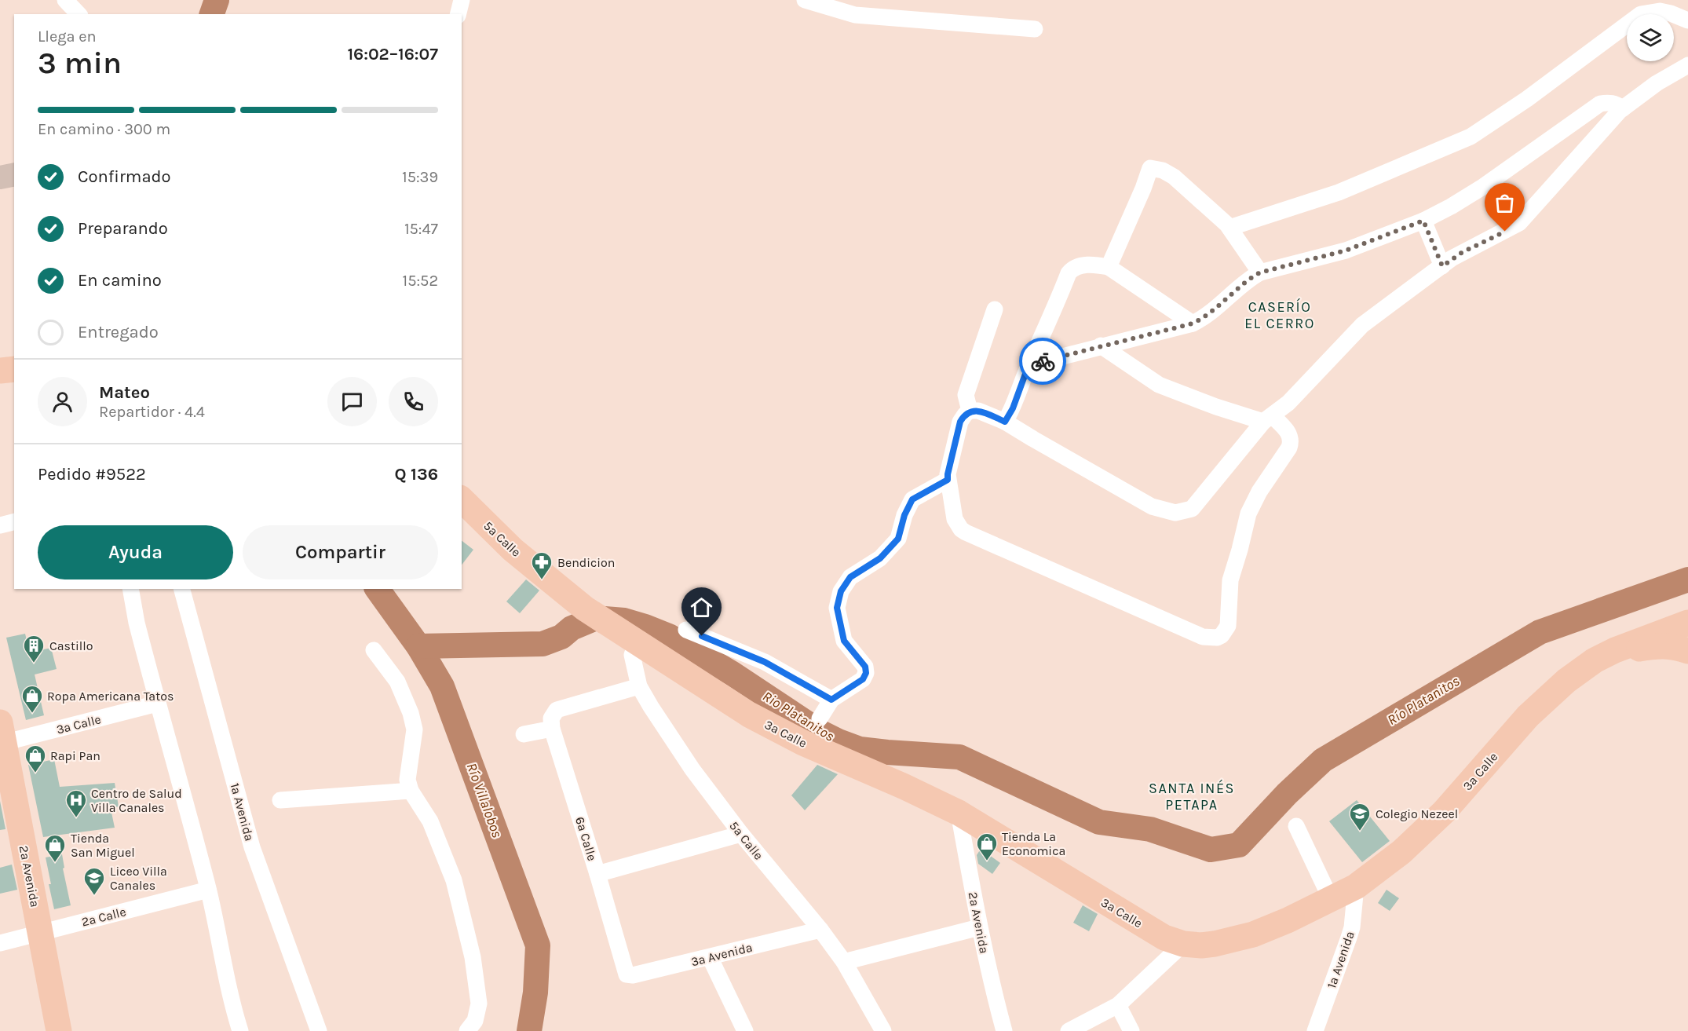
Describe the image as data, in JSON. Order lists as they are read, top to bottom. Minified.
{"streets":{"main road":["5a Calle","3a Calle","2a Avenida"],"street":["1a Avenida","6a Calle","2a Calle","3a Avenida"]},"crossings":[["5a Calle","3a Calle"],["5a Calle","3a Avenida"],["3a Calle","1a Avenida"],["3a Calle","2a Avenida"],["6a Calle","3a Avenida"],["2a Avenida","2a Calle"]],"districts":["CASERÍO EL CERRO","SANTA INÉS PETAPA"],"water":["Río Platanitos","Rio Platanitos","Río Villalobos"],"places":{"pharmacy":["Bendicion"],"building":["Castillo"],"shop":["Ropa Americana Tatos","Rapi Pan","Tienda La Economica","Tienda San Miguel"],"hospital":["Centro de Salud Villa Canales"],"school or university":["Colegio Nezeel","Liceo Villa Canales"]},"page":{"heading":["3 min","Llega en","16:02–16:07"],"panel":["Mateo","Repartidor · 4.4","Pedido #9522","Q 136"],"bar":"En camino · 300 m","list":[["Confirmado","15:39"],["Preparando","15:47"],["En camino","15:52"],"Entregado"],"buttons":["Ayuda","Compartir"]}}
